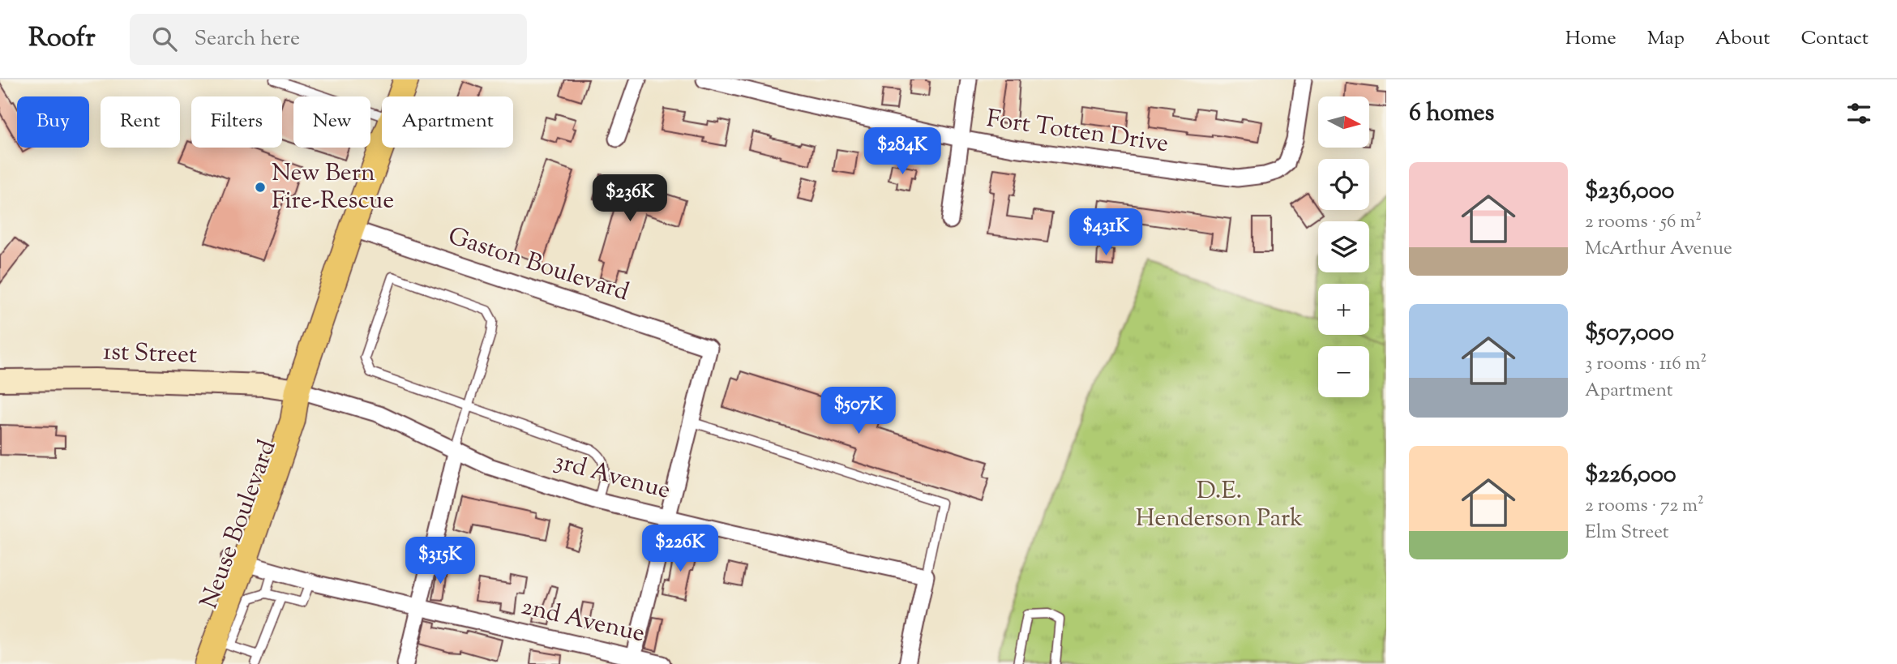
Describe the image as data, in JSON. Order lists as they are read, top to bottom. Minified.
{"streets":{"main road":["1st Street","Neuse Boulevard"],"street":["Fort Totten Drive","Gaston Boulevard","3rd Avenue","2nd Avenue"]},"crossings":[["Gaston Boulevard","Neuse Boulevard"],["1st Street","3rd Avenue"],["1st Street","Neuse Boulevard"],["3rd Avenue","Neuse Boulevard"],["Neuse Boulevard","2nd Avenue"]],"parks":["D.E. Henderson Park"],"places":["New Bern Fire-Rescue"],"north":"right","page":{"header":"Roofr","search":"Search here","nav":["Home","Map","About","Contact"],"heading":"6 homes","map_buttons":["+","−"],"chip":["Buy","Rent","Filters","New","Apartment"],"price":["$284K","$236K","$431K","$507K","$226K","$315K"],"list":[{"name":"$236,000","note":"2 rooms · 56 m² · McArthur Avenue"},{"name":"$507,000","note":"3 rooms · 116 m² · Apartment"},{"name":"$226,000","note":"2 rooms · 72 m² · Elm Street"}]}}
